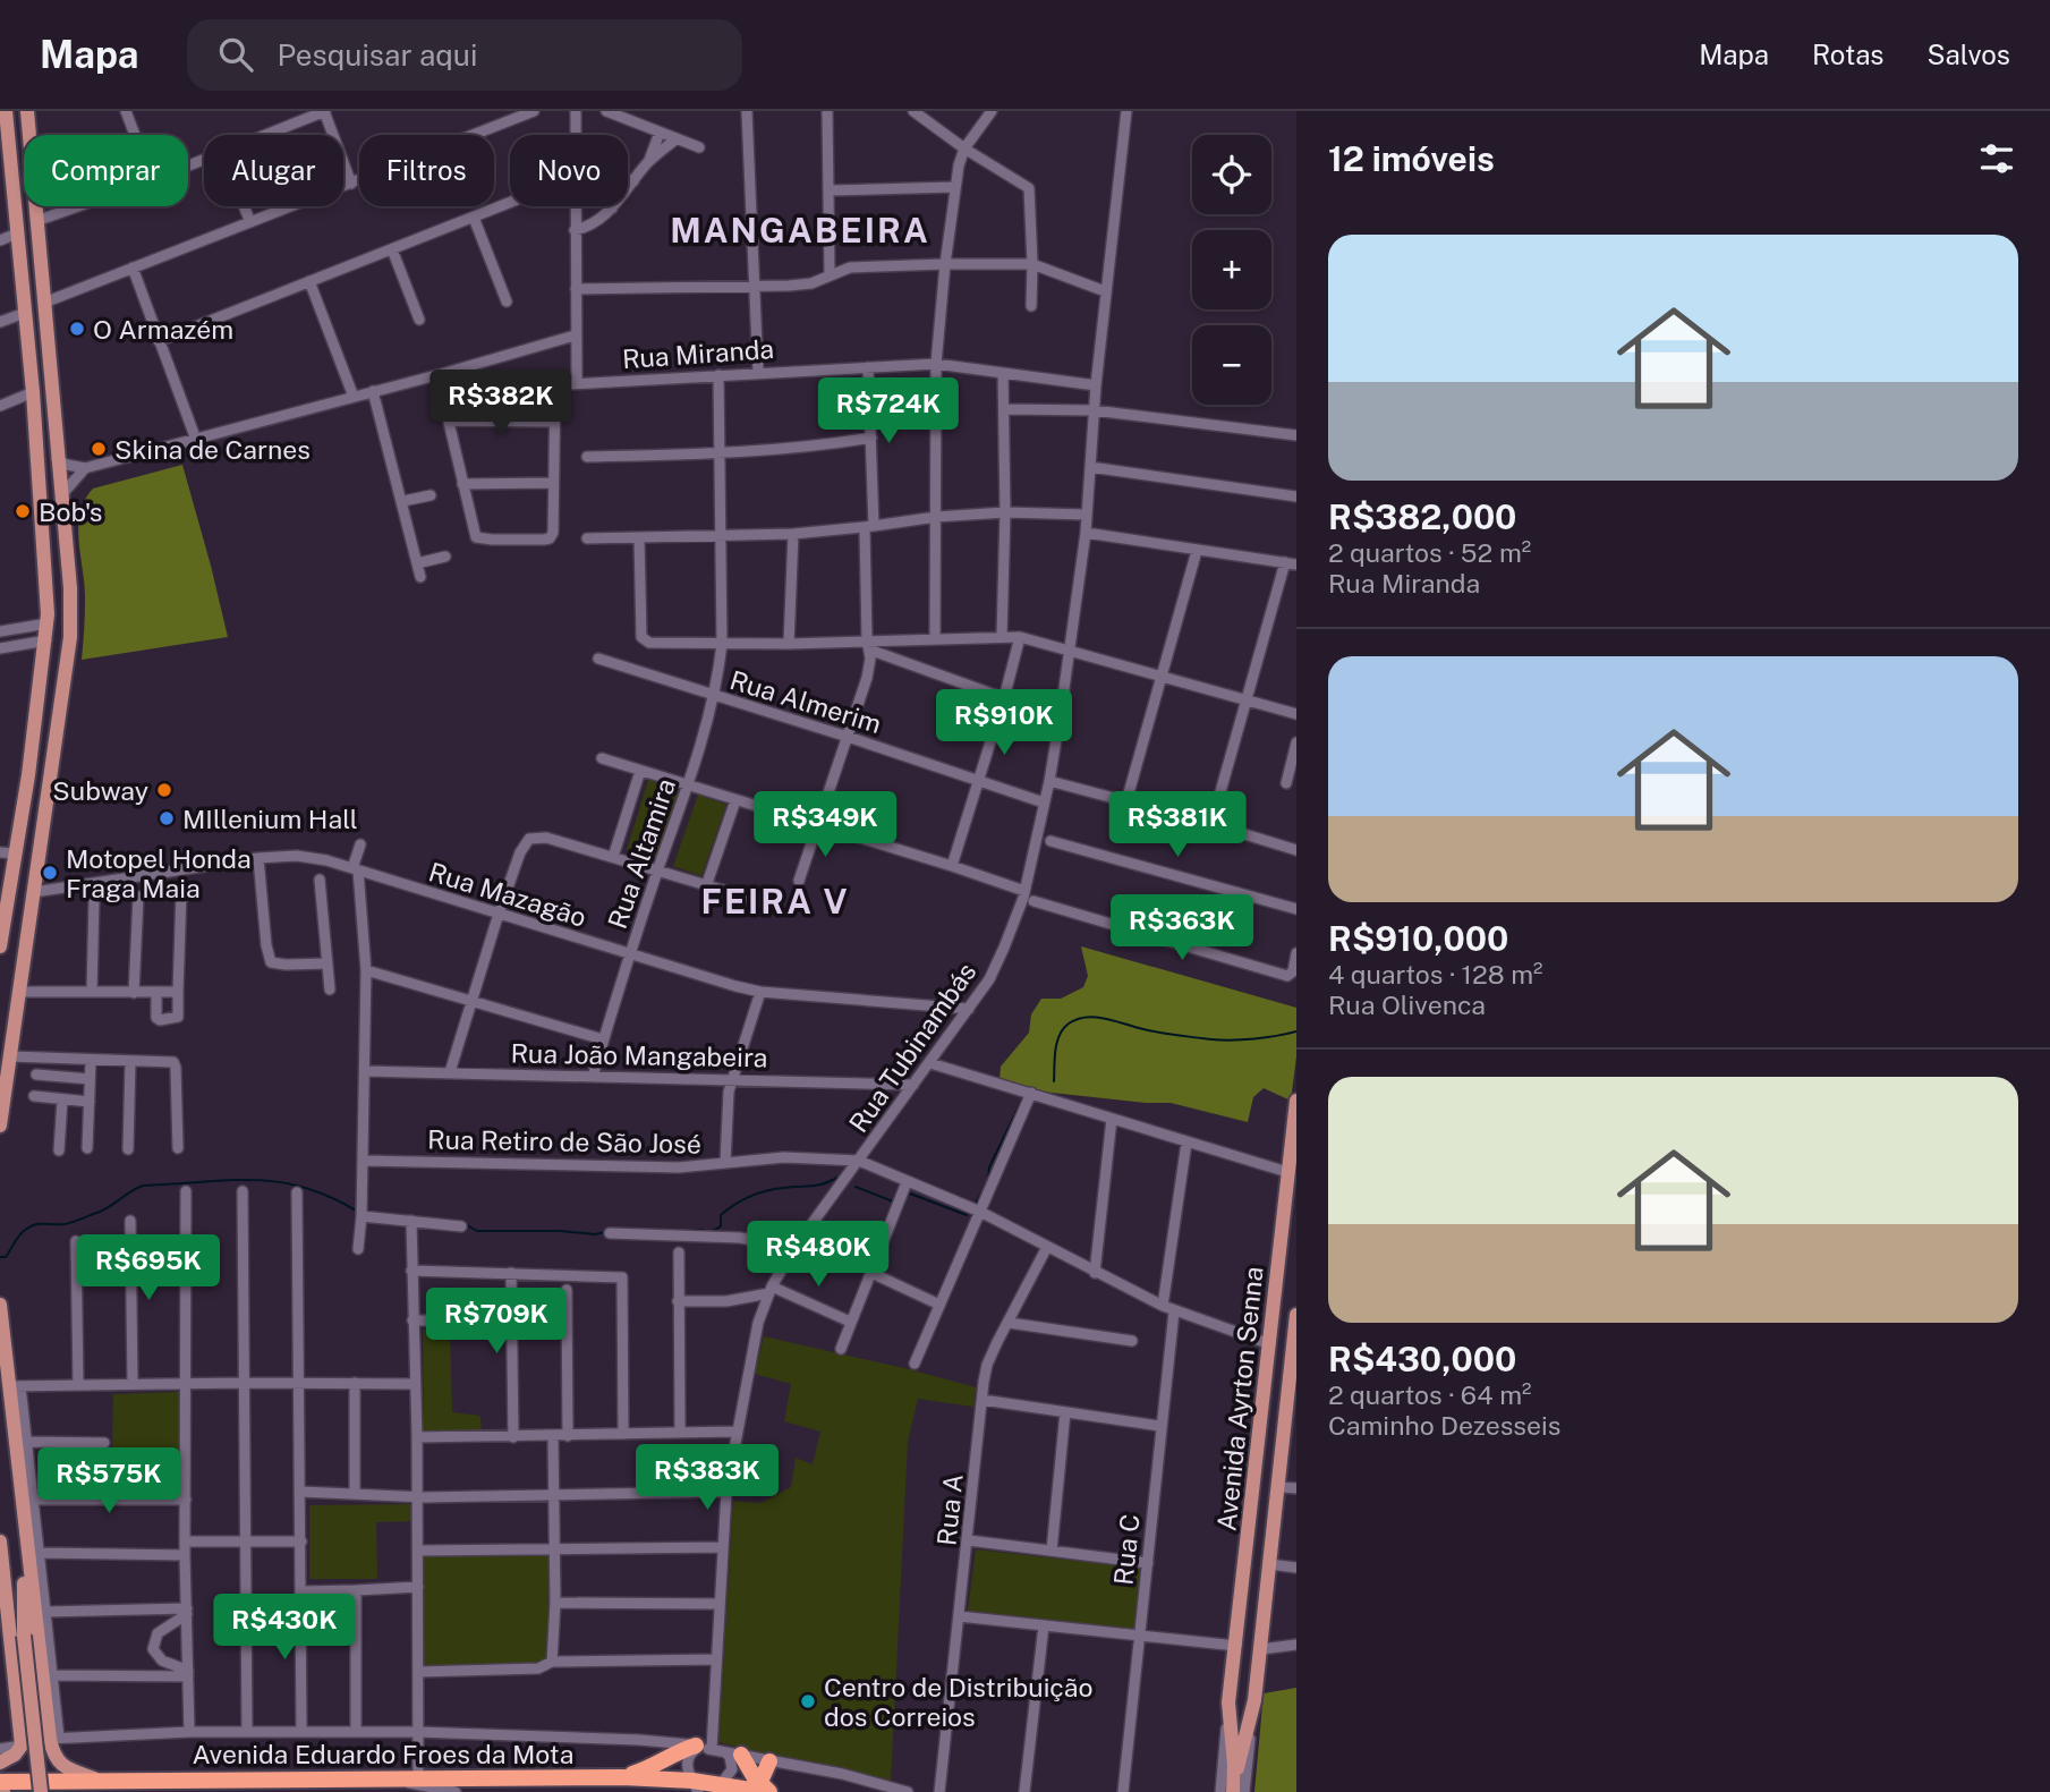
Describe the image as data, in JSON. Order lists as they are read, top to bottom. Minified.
{"streets":{"highway":["Avenida Eduardo Froes da Mota"],"main road":["Avenida Ayrton Senna"],"street":["Rua Miranda","Rua Almerim","Rua Altamira","Rua Mazagão","Rua Tubinambás","Rua João Mangabeira","Rua Retiro de São José","Rua A","Rua C"]},"crossings":[["Rua Miranda","Rua Altamira"],["Rua Miranda","Rua Tubinambás"],["Rua Almerim","Rua Altamira"],["Rua Almerim","Rua Tubinambás"],["Rua Altamira","Rua Mazagão"],["Rua Altamira","Rua João Mangabeira"],["Rua Mazagão","Rua Tubinambás"],["Rua Tubinambás","Rua João Mangabeira"],["Rua Tubinambás","Rua Retiro de São José"],["Rua Tubinambás","Avenida Eduardo Froes da Mota"]],"districts":["MANGABEIRA","FEIRA V"],"places":["O Armazém","Skina de Carnes","Bob's","Subway","MIllenium Hall","Motopel Honda Fraga Maia","Centro de Distribuição dos Correios"],"page":{"header":"Mapa","search":"Pesquisar aqui","nav":["Mapa","Rotas","Salvos"],"heading":"12 imóveis","map_buttons":["+","−"],"chip":["Comprar","Alugar","Filtros","Novo"],"list":[{"name":"R$382,000","note":"2 quartos · 52 m² · Rua Miranda"},{"name":"R$910,000","note":"4 quartos · 128 m² · Rua Olivenca"},{"name":"R$430,000","note":"2 quartos · 64 m² · Caminho Dezesseis"}],"price":["R$382K","R$724K","R$910K","R$349K","R$381K","R$363K","R$480K","R$695K","R$709K","R$383K","R$575K","R$430K"]}}
